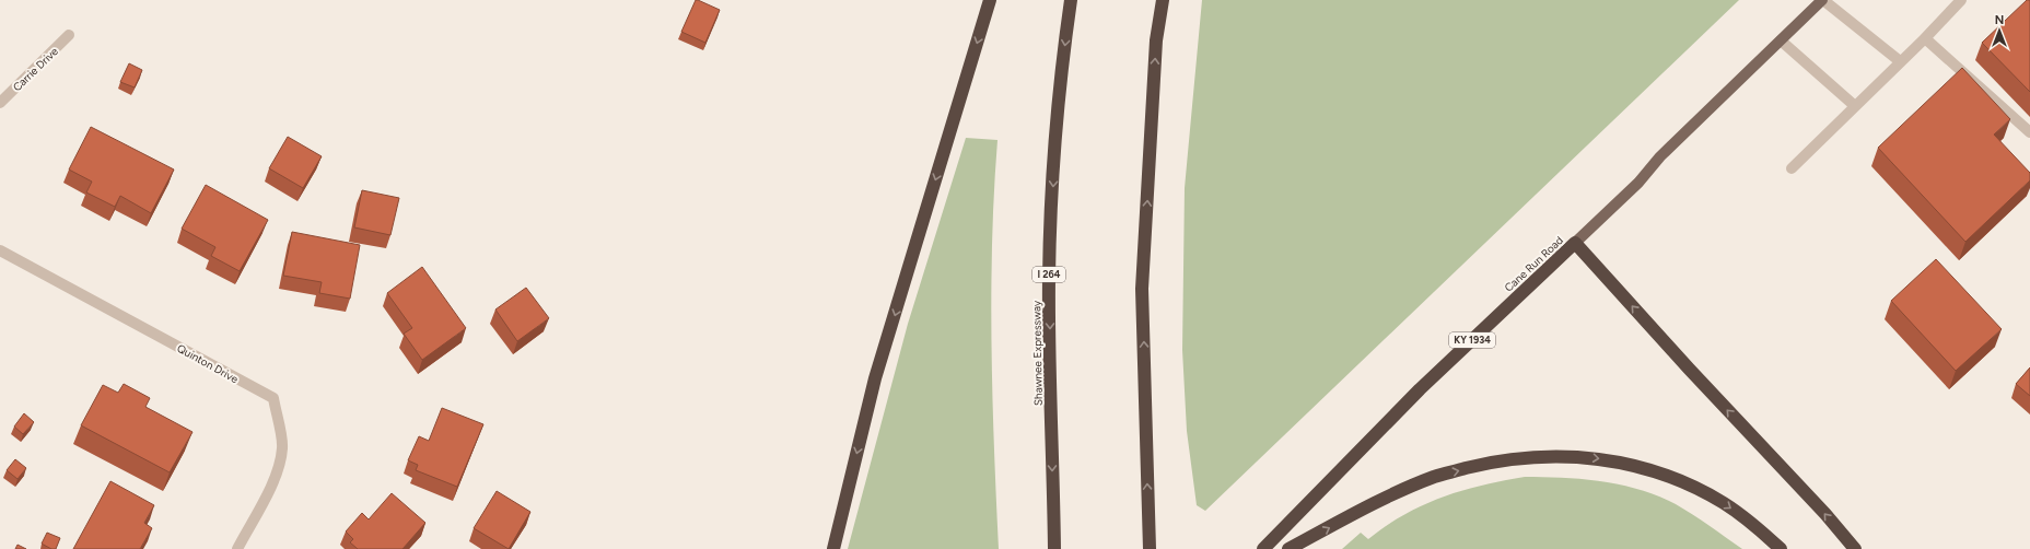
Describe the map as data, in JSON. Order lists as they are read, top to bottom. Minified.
{"streets":{"highway":["Cane Run Road","I 264","KY 1934","Shawnee Expressway"],"street":["Carrie Drive","Quinton Drive"]},"north":"top"}
